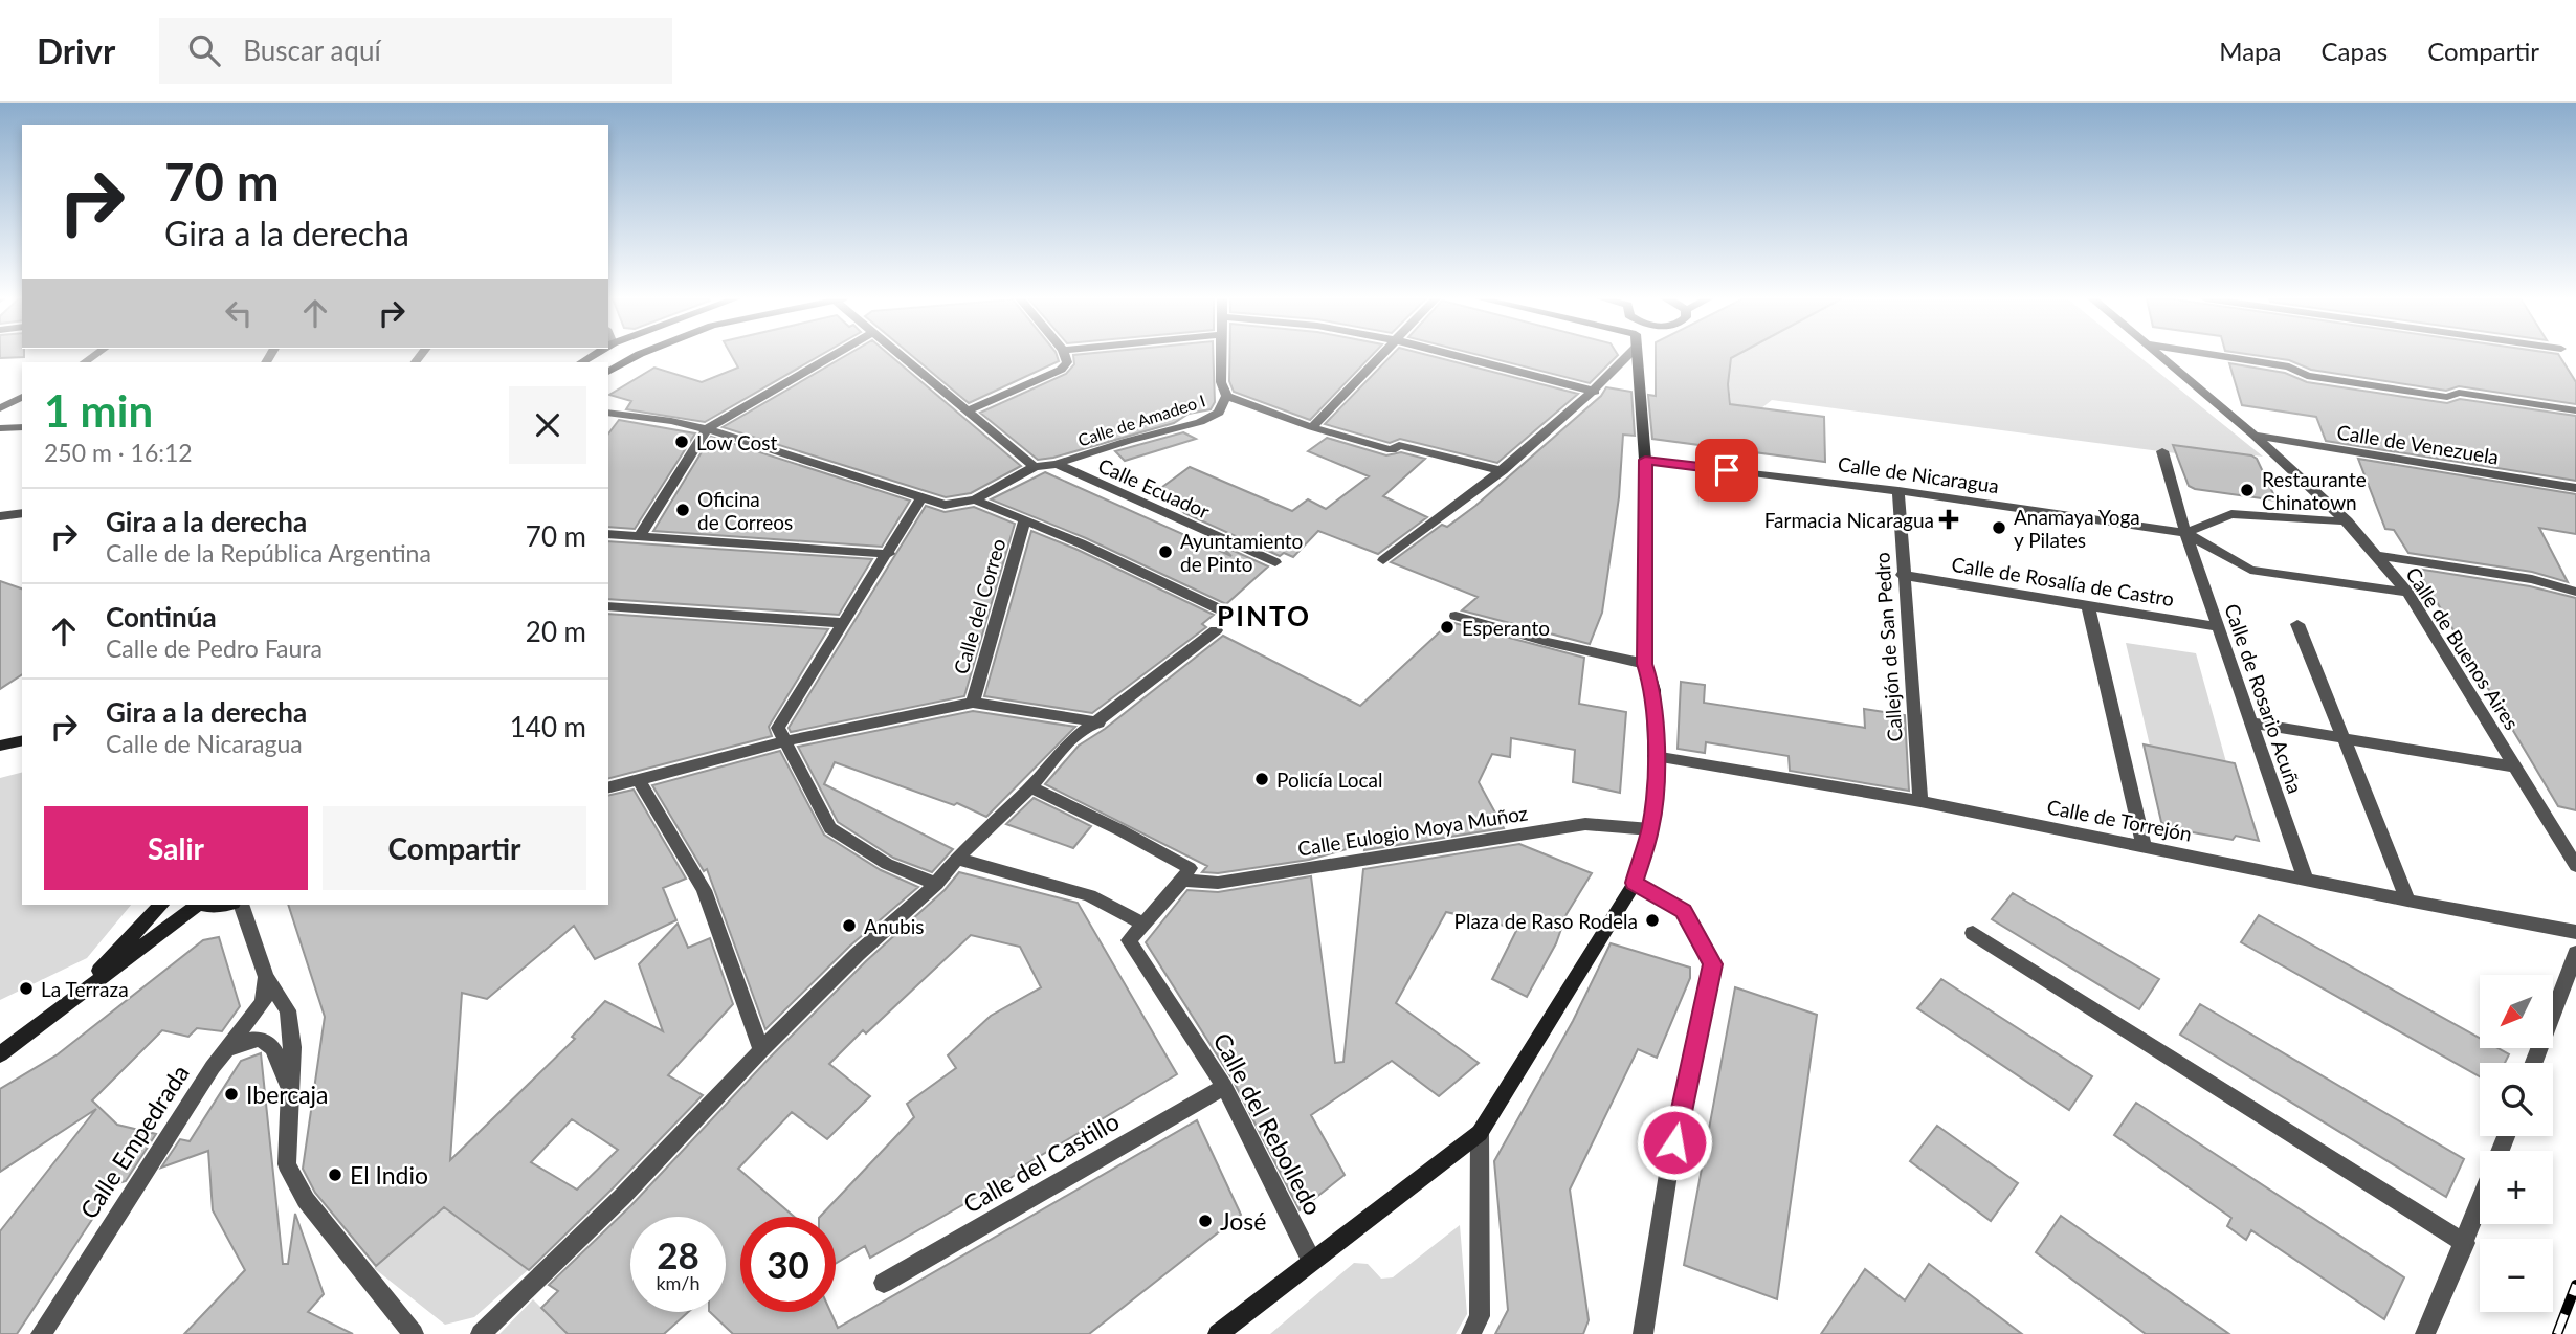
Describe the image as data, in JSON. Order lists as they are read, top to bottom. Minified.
{"streets":{"street":["Calle de Amadeo I","Calle de Venezuela","Calle de Nicaragua","Calle Ecuador","Calle de Rosalía de Castro","Calle del Correo","Callejón de San Pedro","Calle de Buenos Aires","Calle de Rosario Acuña","Calle de Torrejón","Calle Eulogio Moya Muñoz","Calle del Rebolledo","Calle Empedrada","Calle del Castillo"]},"crossings":[["Calle de Amadeo I","Calle Ecuador"],["Calle de Venezuela","Calle de Buenos Aires"],["Calle de Nicaragua","Callejón de San Pedro"],["Calle de Nicaragua","Calle de Buenos Aires"],["Calle de Nicaragua","Calle de Rosario Acuña"],["Calle de Rosalía de Castro","Callejón de San Pedro"],["Calle de Rosalía de Castro","Calle de Rosario Acuña"],["Callejón de San Pedro","Calle de Torrejón"],["Calle de Rosario Acuña","Calle de Torrejón"],["Calle del Rebolledo","Calle del Castillo"]],"districts":["PINTO"],"places":{"other":["Low Cost","Restaurante Chinatown","Oficina de Correos","Anamaya Yoga y Pilates","Ayuntamiento de Pinto","Esperanto","Policía Local","Plaza de Raso Rodela","Anubis","La Terraza","Ibercaja","El Indio","José"],"health":["Farmacia Nicaragua"]},"north":"bottom left","page":{"header":"Drivr","search":"Buscar aquí","nav":["Mapa","Capas","Compartir"],"turn":["70 m","Gira a la derecha"],"heading":["1 min","250 m · 16:12"],"list":[{"name":"Gira a la derecha","note":"Calle de la República Argentina","value":"70 m"},{"name":"Continúa","note":"Calle de Pedro Faura","value":"20 m"},{"name":"Gira a la derecha","note":"Calle de Nicaragua","value":"140 m"}],"buttons":["Salir","Compartir"],"map_buttons":["+","−"],"speed":"28 km/h","limit":"30"}}
